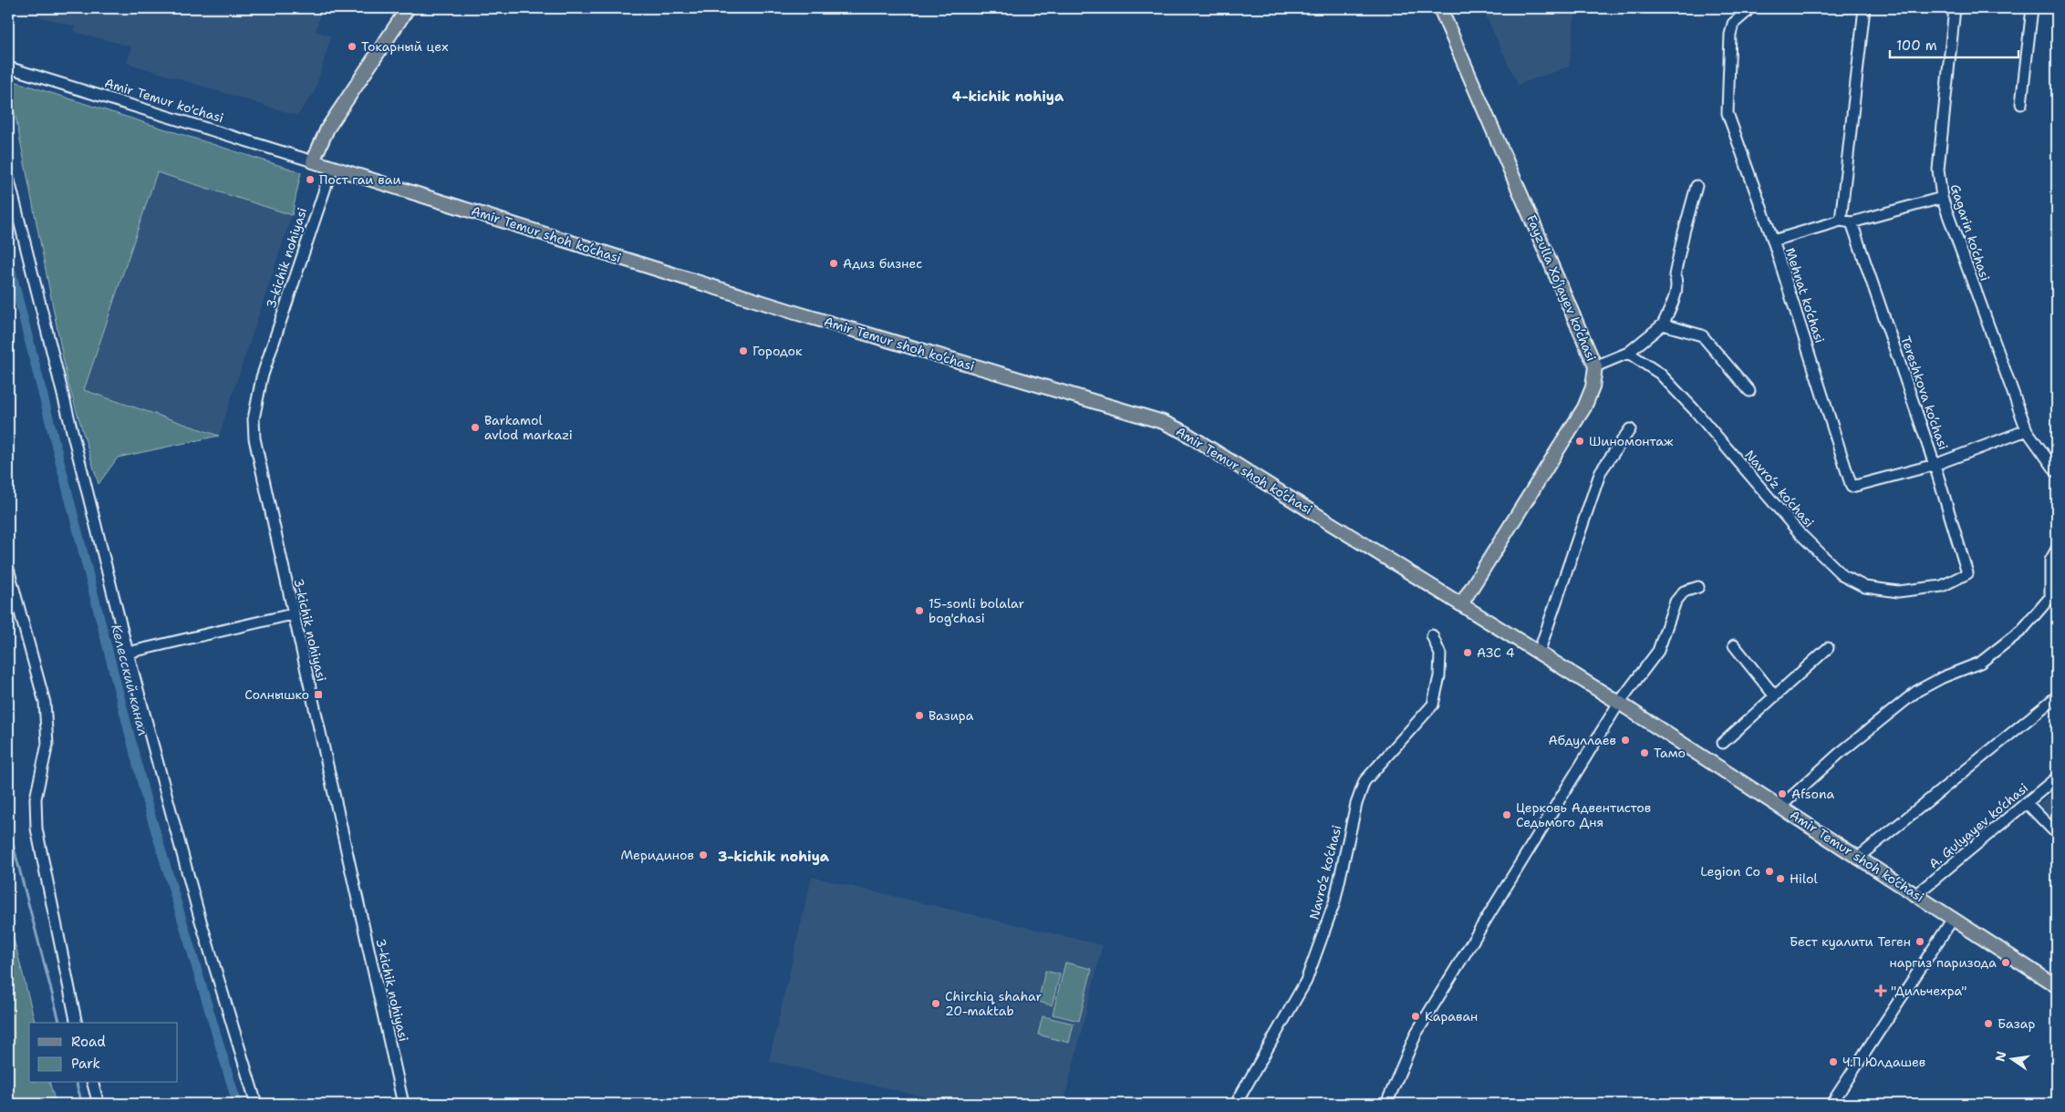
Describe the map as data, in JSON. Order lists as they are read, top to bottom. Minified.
{"streets":{"main road":["Amir Temur shoh ko‘chasi","Fayzulla Xo‘jayev ko‘chasi"],"street":["Amir Temur ko'chasi","Gagarin ko‘chasi","3-kichik nohiyasi","Mehnat ko‘chasi","Tereshkova ko‘chasi","Navro‘z ko‘chasi","A. Gulyayev ko‘chasi"]},"crossings":[["Amir Temur ko'chasi","Amir Temur shoh ko‘chasi"],["Amir Temur shoh ko‘chasi","3-kichik nohiyasi"],["Amir Temur shoh ko‘chasi","Fayzulla Xo‘jayev ko‘chasi"],["Amir Temur shoh ko‘chasi","A. Gulyayev ko‘chasi"],["Mehnat ko‘chasi","Tereshkova ko‘chasi"],["Tereshkova ko‘chasi","Navro‘z ko‘chasi"]],"districts":["4-kichik nohiya","3-kichik nohiya"],"water":["Келесский канал"],"places":{"other":["Токарный цех","Пост гаи ваи","Адиз бизнес","Городок","Barkamol avlod markazi","Шиномонтаж","15-sonli bolalar bog'chasi","АЗС 4","Вазира","Абдуллаев","Тамо","Afsona","Церковь Адвентистов Седьмого Дня","Меридинов","Legion Co","Hilol","Бест куалити Теген","наргиз паризода","Chirchiq shahar 20-maktab","Караван","Базар","Ч.П Юлдашев"],"transit":["Солнышко"],"health":["\"Дильчехра\""]},"legend":["Road","Park"],"scale_bar":"100 m","north":"left"}
